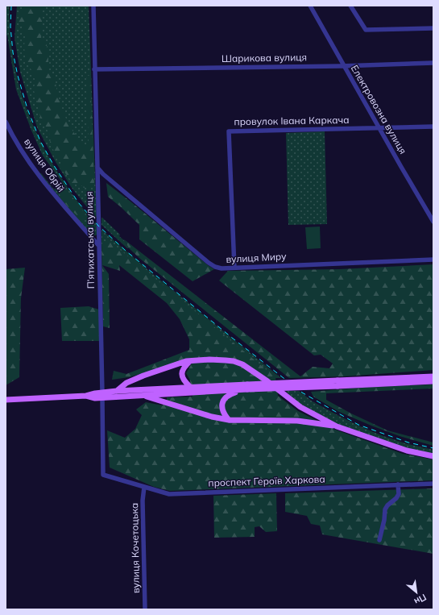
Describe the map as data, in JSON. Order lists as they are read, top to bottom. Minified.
{"streets":{"street":["Шарикова вулиця","Електровозна вулиця","провулок Івана Каркача","вулиця Обрій","П’ятихатська вулиця","вулиця Миру","проспект Героїв Харкова","вулиця Кочетоцька"]},"crossings":[["Шарикова вулиця","Електровозна вулиця"],["Шарикова вулиця","П’ятихатська вулиця"],["Електровозна вулиця","провулок Івана Каркача"],["провулок Івана Каркача","вулиця Миру"],["вулиця Обрій","П’ятихатська вулиця"],["П’ятихатська вулиця","вулиця Миру"],["П’ятихатська вулиця","проспект Героїв Харкова"],["проспект Героїв Харкова","вулиця Кочетоцька"]],"north":"bottom right"}
